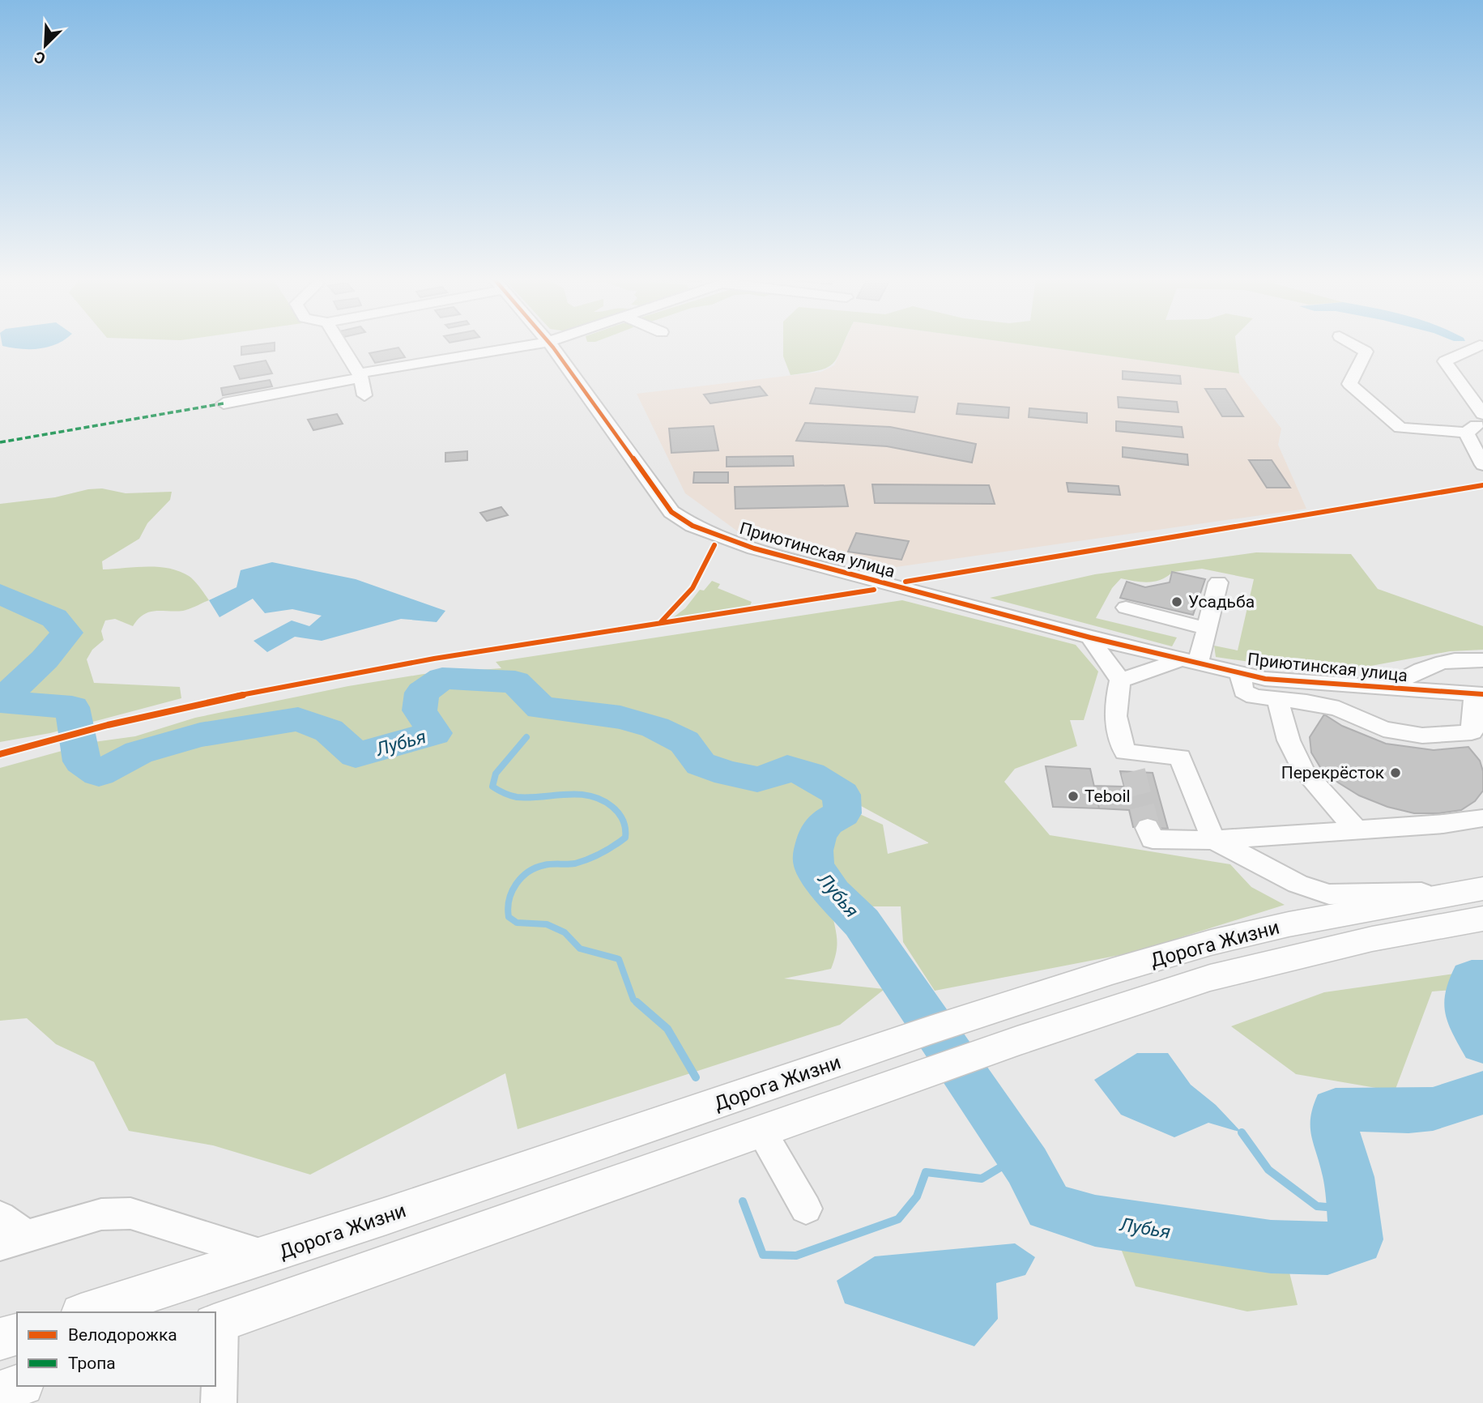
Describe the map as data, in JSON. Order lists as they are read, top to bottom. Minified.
{"streets":{"main road":["Дорога Жизни"],"street":["Приютинская улица"]},"water":["Лубья"],"places":["Усадьба","Перекрёсток","Teboil"],"legend":["Велодорожка","Тропа"],"north":"bottom left"}
